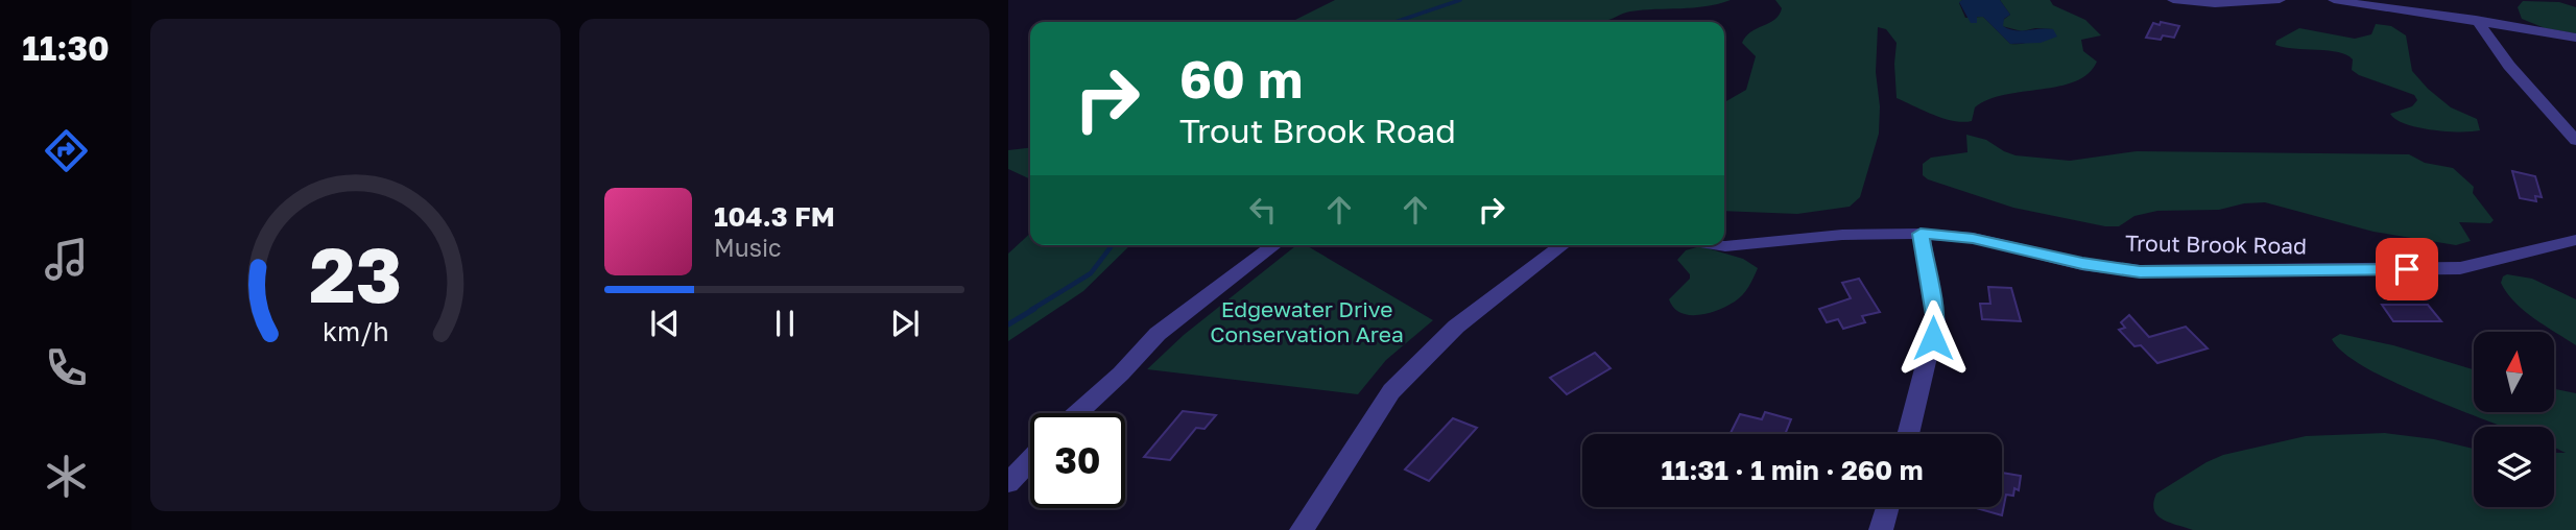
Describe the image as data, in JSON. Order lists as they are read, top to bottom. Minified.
{"streets":{"street":["Trout Brook Road"]},"parks":["Edgewater Drive Conservation Area"],"north":"top","page":{"tabs":"11:30","turn":["60 m","Trout Brook Road"],"song":["104.3 FM","Music"],"limit":"30","trip":"11:31 · 1 min · 260 m","gauge":["23","km/h"]}}
